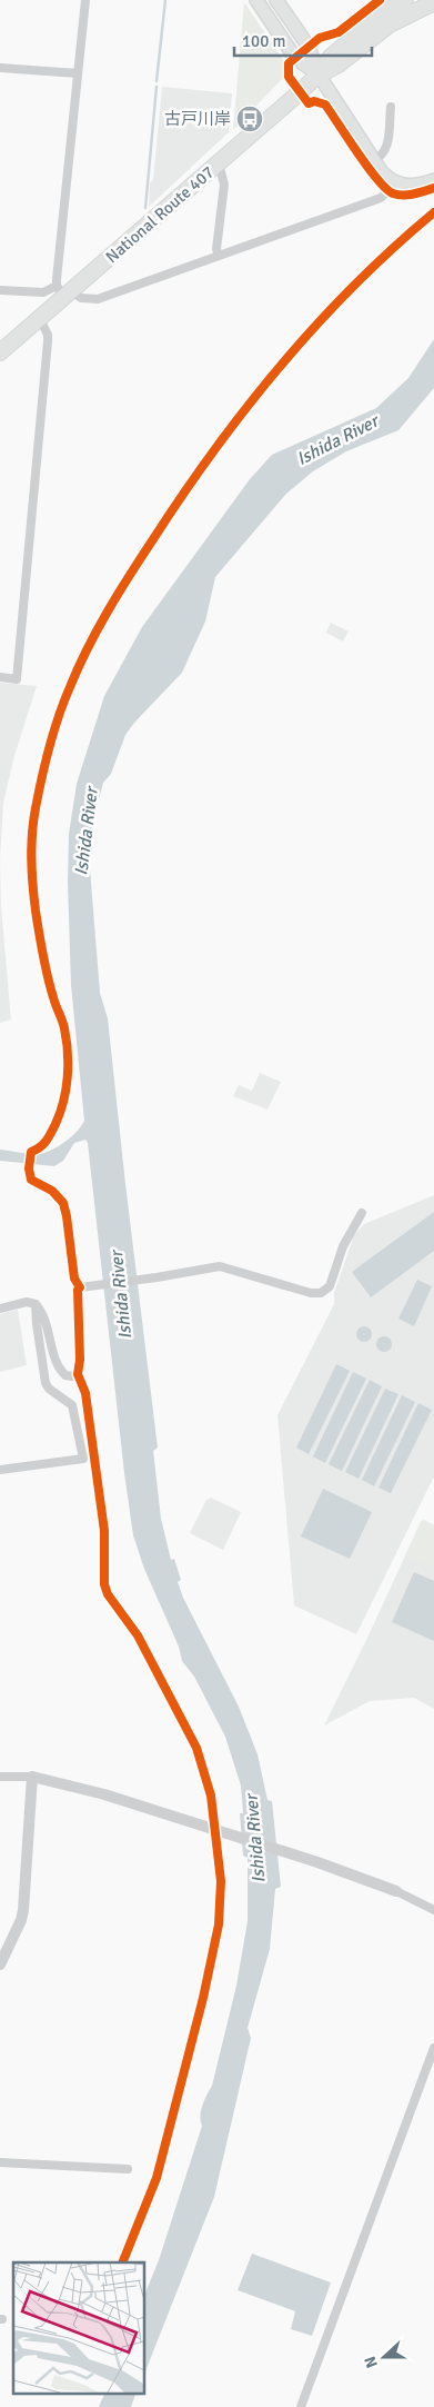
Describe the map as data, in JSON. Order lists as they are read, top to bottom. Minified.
{"streets":{"highway":["National Route 407"]},"water":["Ishida River"],"places":{"bus stop":["古戸川岸"]},"scale_bar":"100 m","north":"left"}
